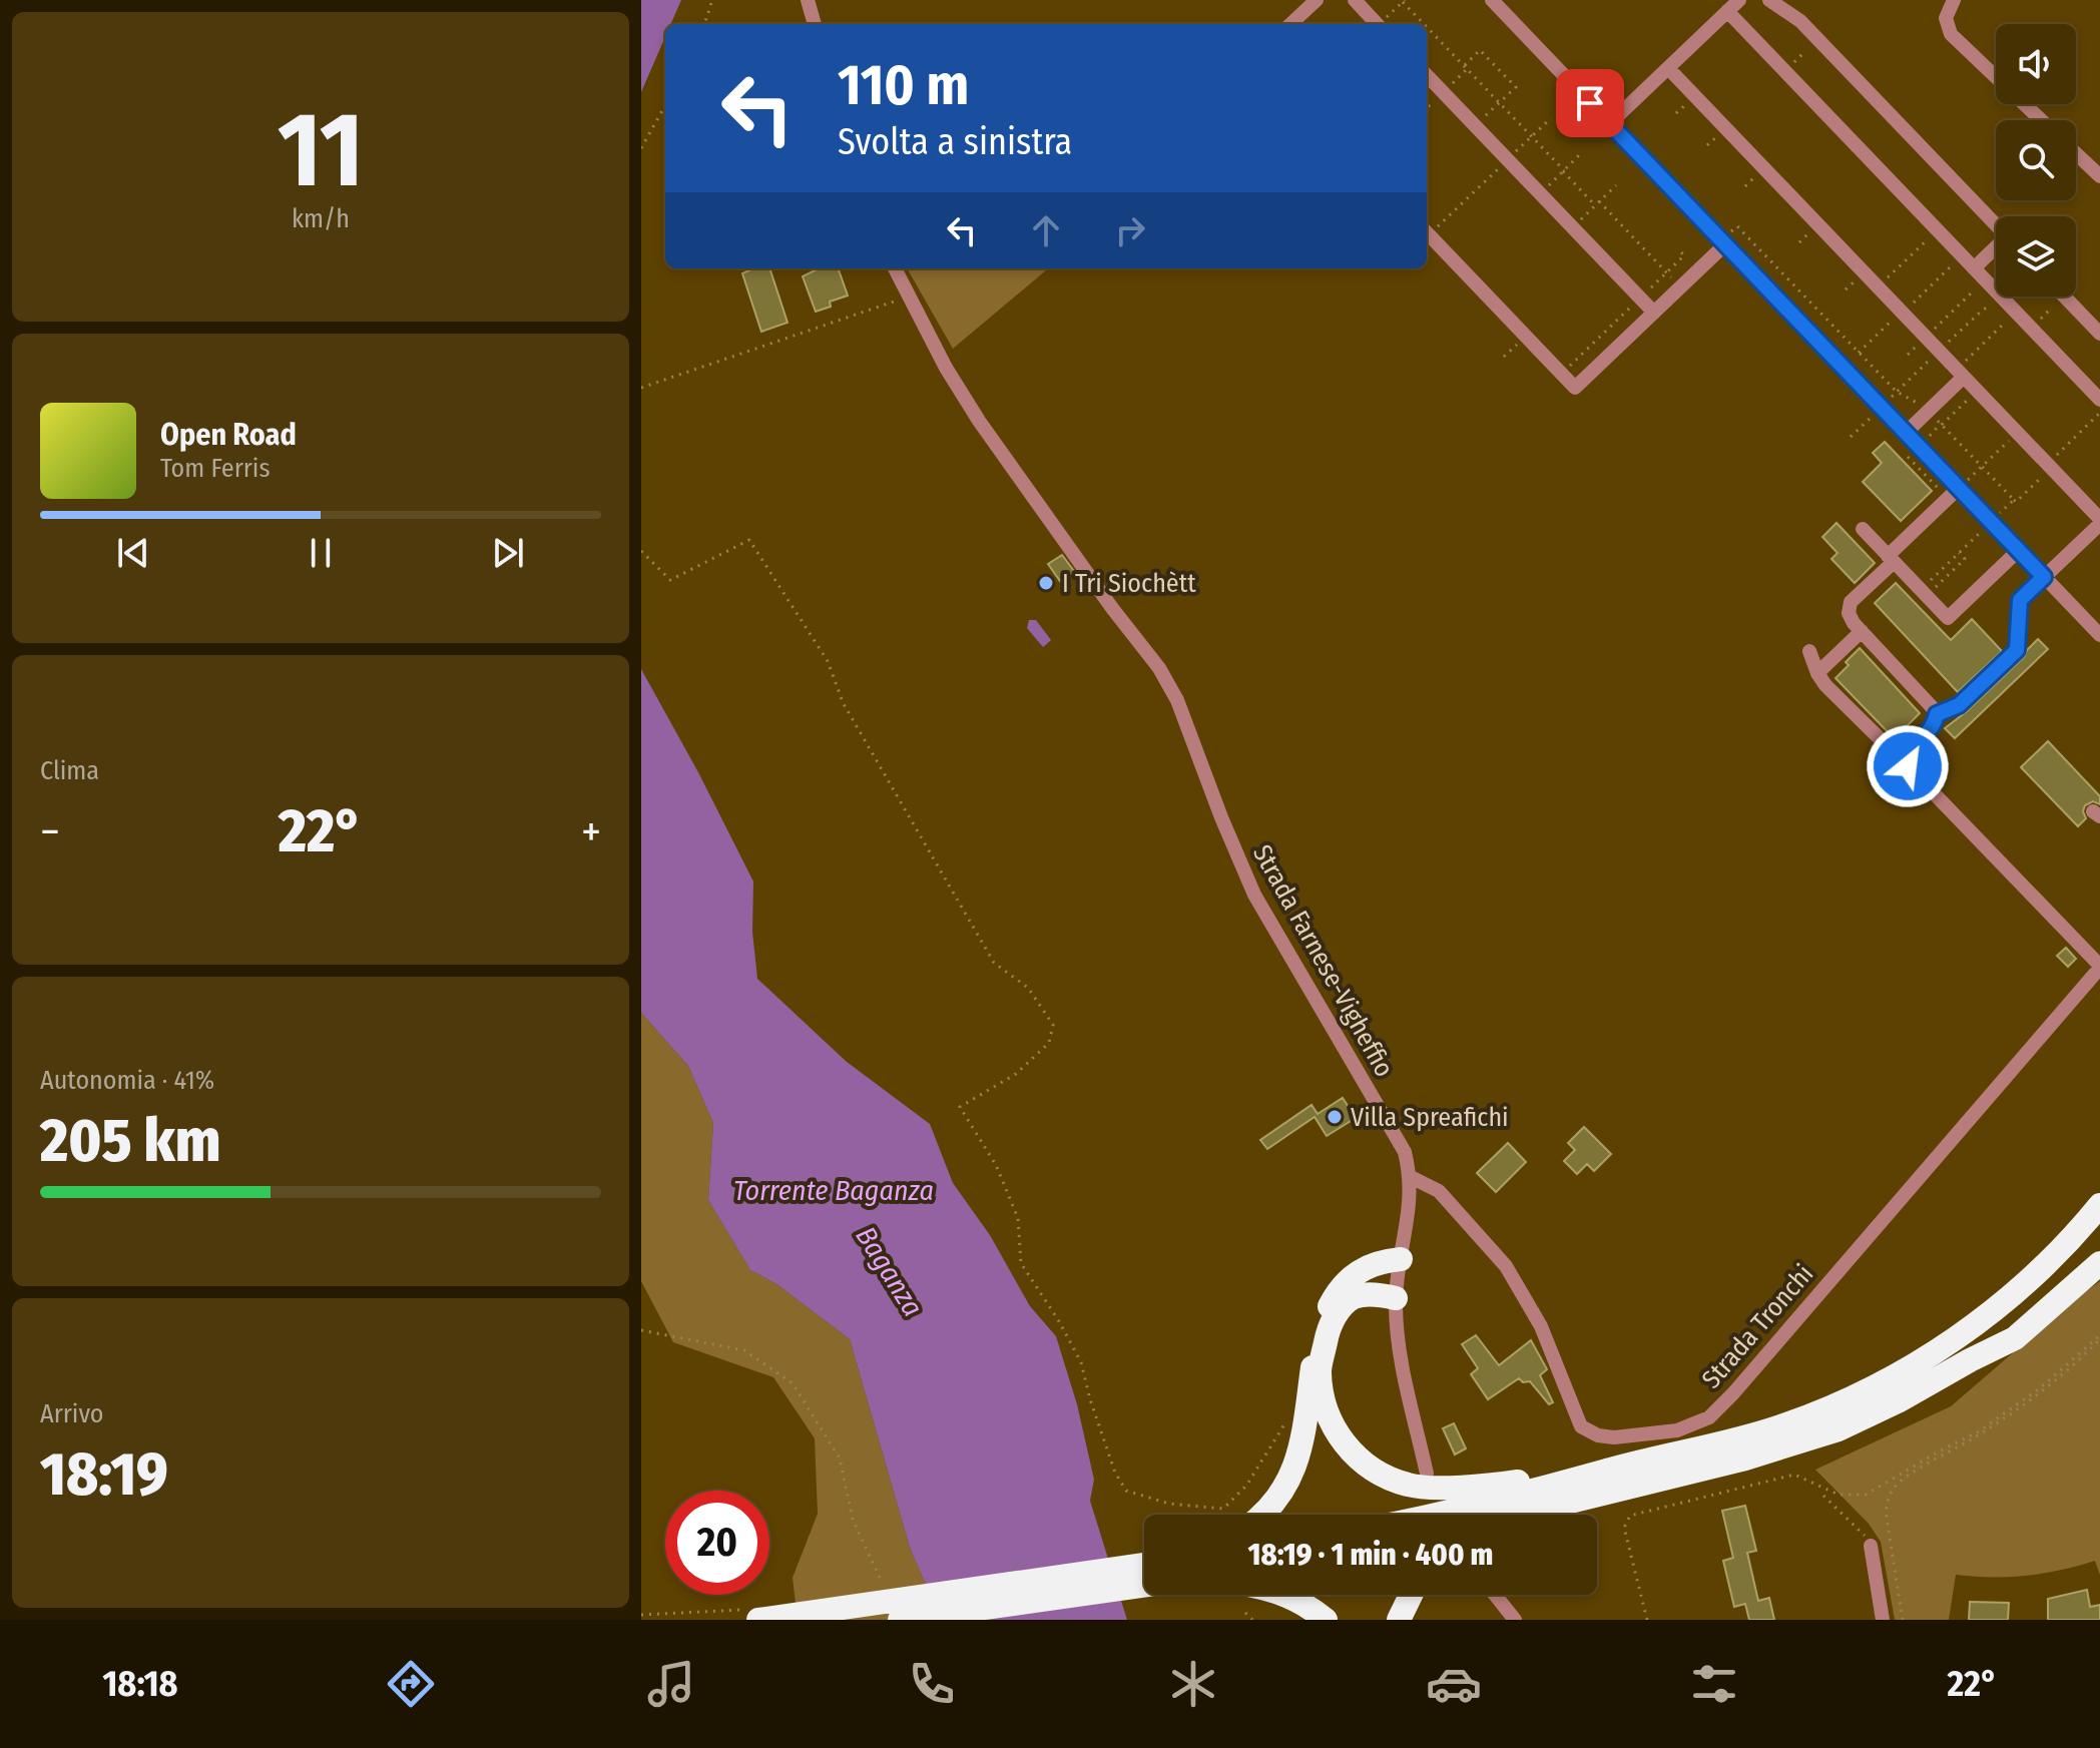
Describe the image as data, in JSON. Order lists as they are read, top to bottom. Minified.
{"streets":{"street":["Strada Farnese-Vigheffio","Strada Tronchi"]},"crossings":[["Strada Farnese-Vigheffio","Strada Tronchi"]],"water":["Torrente Baganza","Baganza"],"places":["I Tri Siochètt","Villa Spreafichi"],"page":{"tile":[["11","km/h"],"Clima",["Autonomia · 41%","205 km"],["Arrivo","18:19"]],"turn":["110 m","Svolta a sinistra"],"song":["Open Road","Tom Ferris"],"heat":["−","22°","+"],"limit":"20","trip":"18:19 · 1 min · 400 m","tabs":["18:18","22°"]}}
